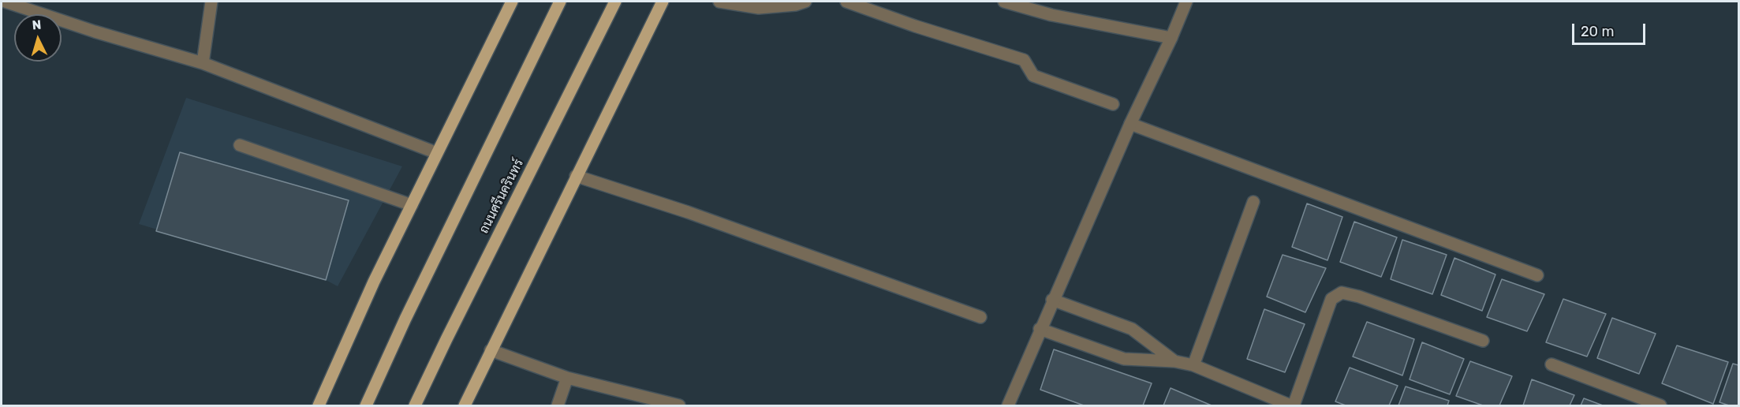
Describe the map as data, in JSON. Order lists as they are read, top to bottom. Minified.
{"streets":{"main road":["ถนนศรีนครินทร์"]},"scale_bar":"20 m","north":"top"}
